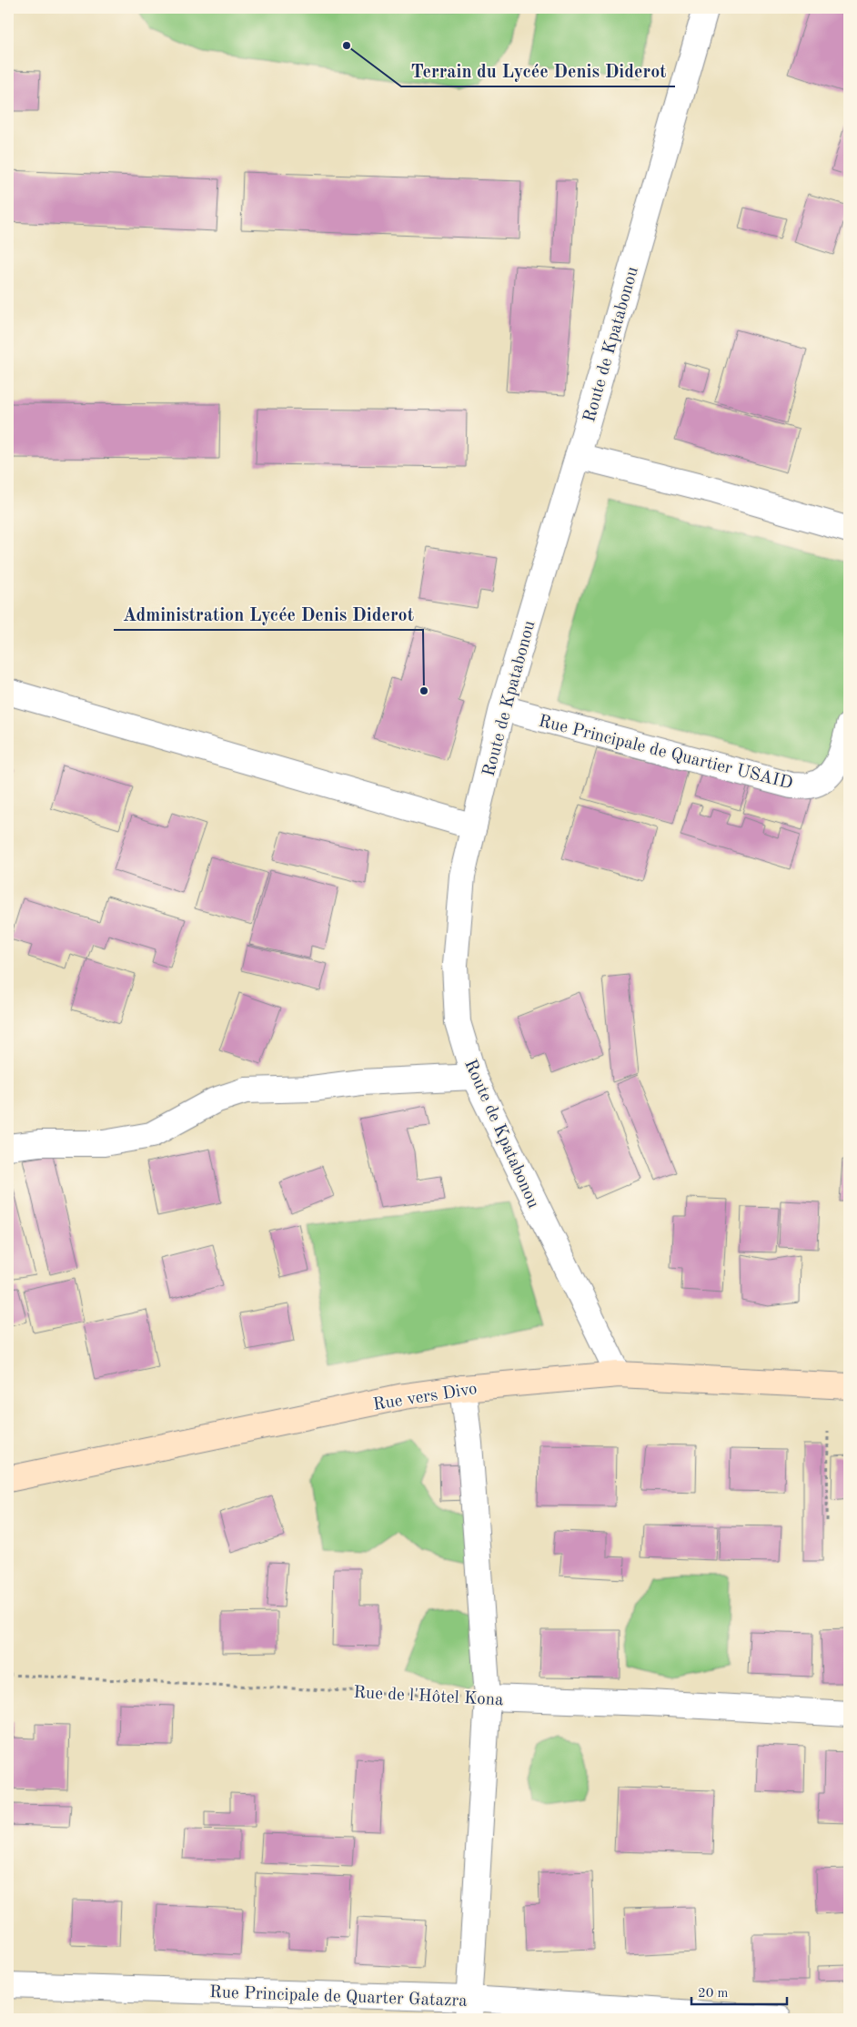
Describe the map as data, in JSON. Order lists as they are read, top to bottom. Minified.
{"streets":{"main road":["Rue vers Divo"],"street":["Route de Kpatabonou","Rue Principale de Quartier USAID","Rue de l'Hôtel Kona","Rue Principale de Quarter Gatazra"]},"crossings":[["Route de Kpatabonou","Rue Principale de Quartier USAID"],["Route de Kpatabonou","Rue vers Divo"]],"places":["Terrain du Lycée Denis Diderot","Administration Lycée Denis Diderot"],"scale_bar":"20 m"}
